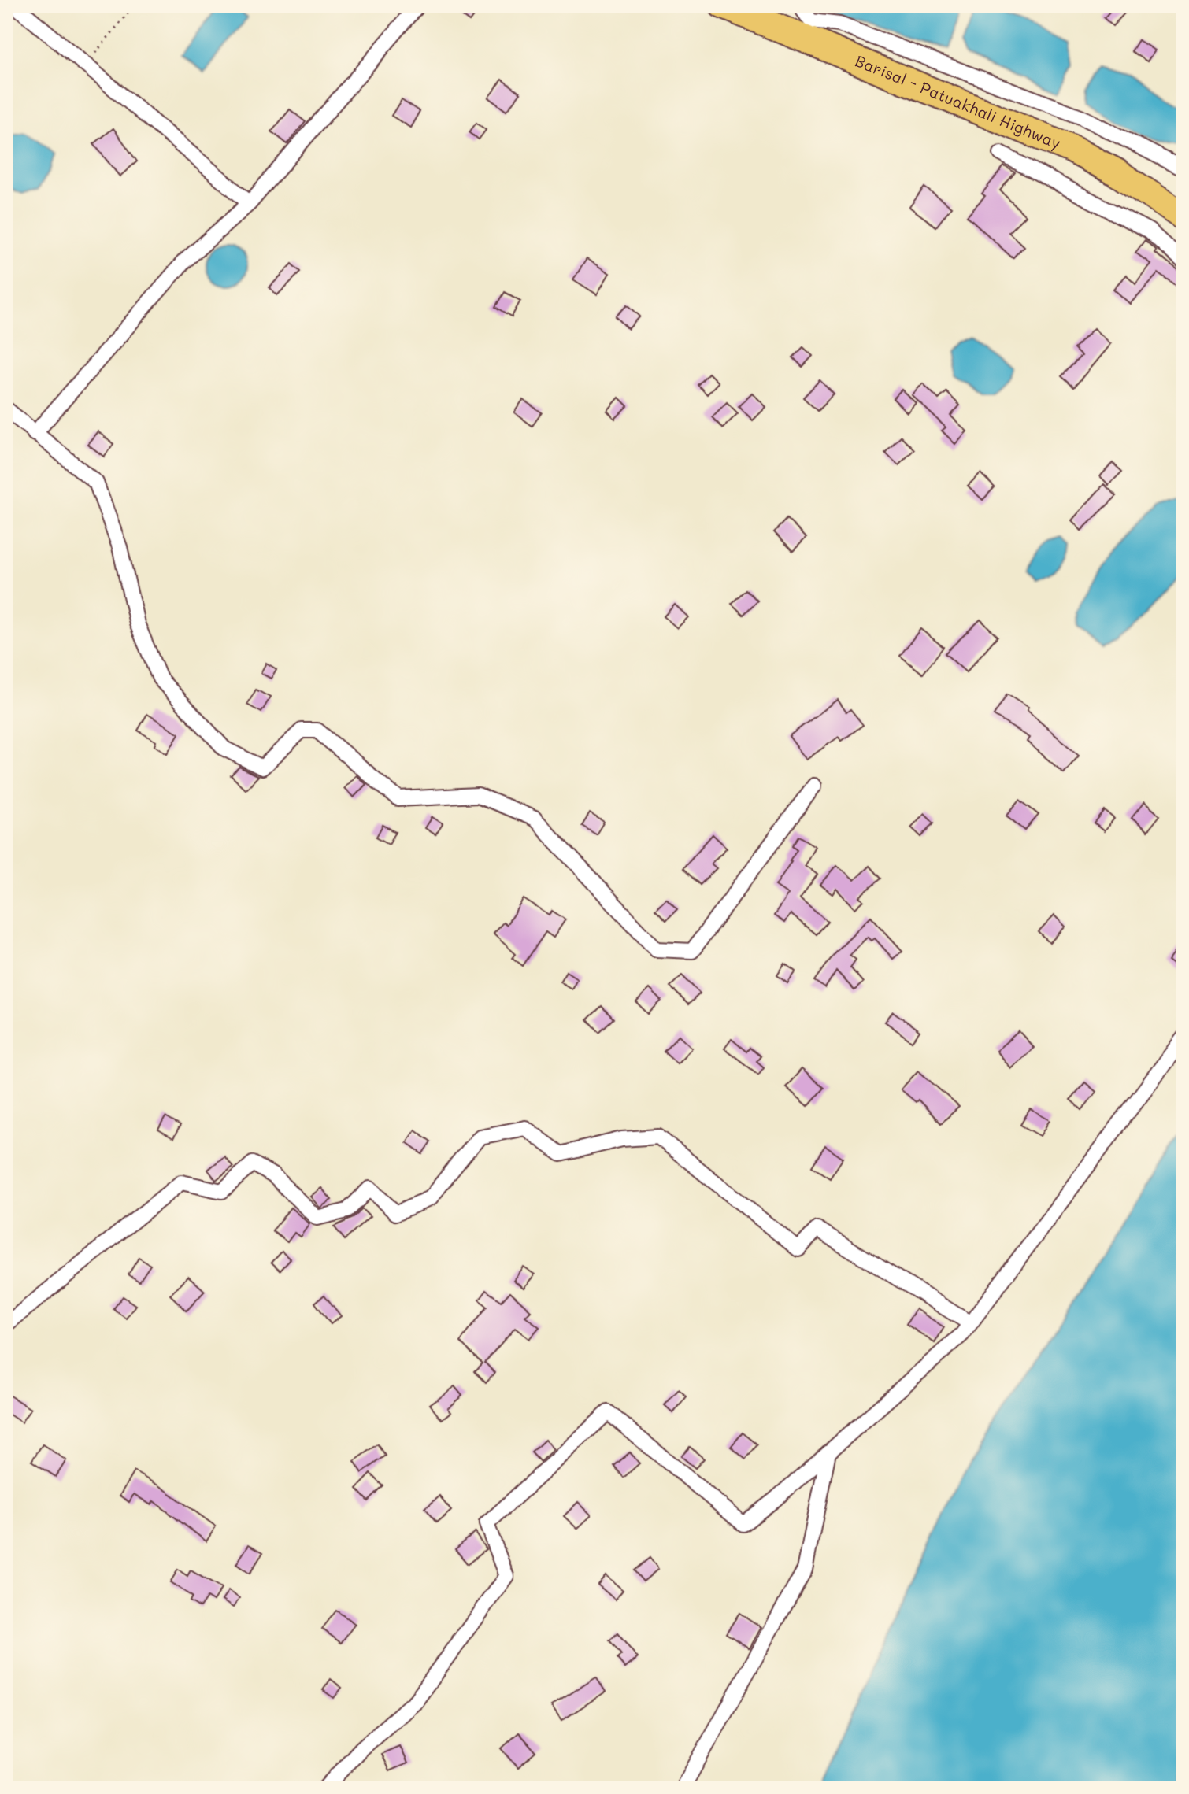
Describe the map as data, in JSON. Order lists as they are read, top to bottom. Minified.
{"streets":{"highway":["Barisal - Patuakhali Highway"]}}
